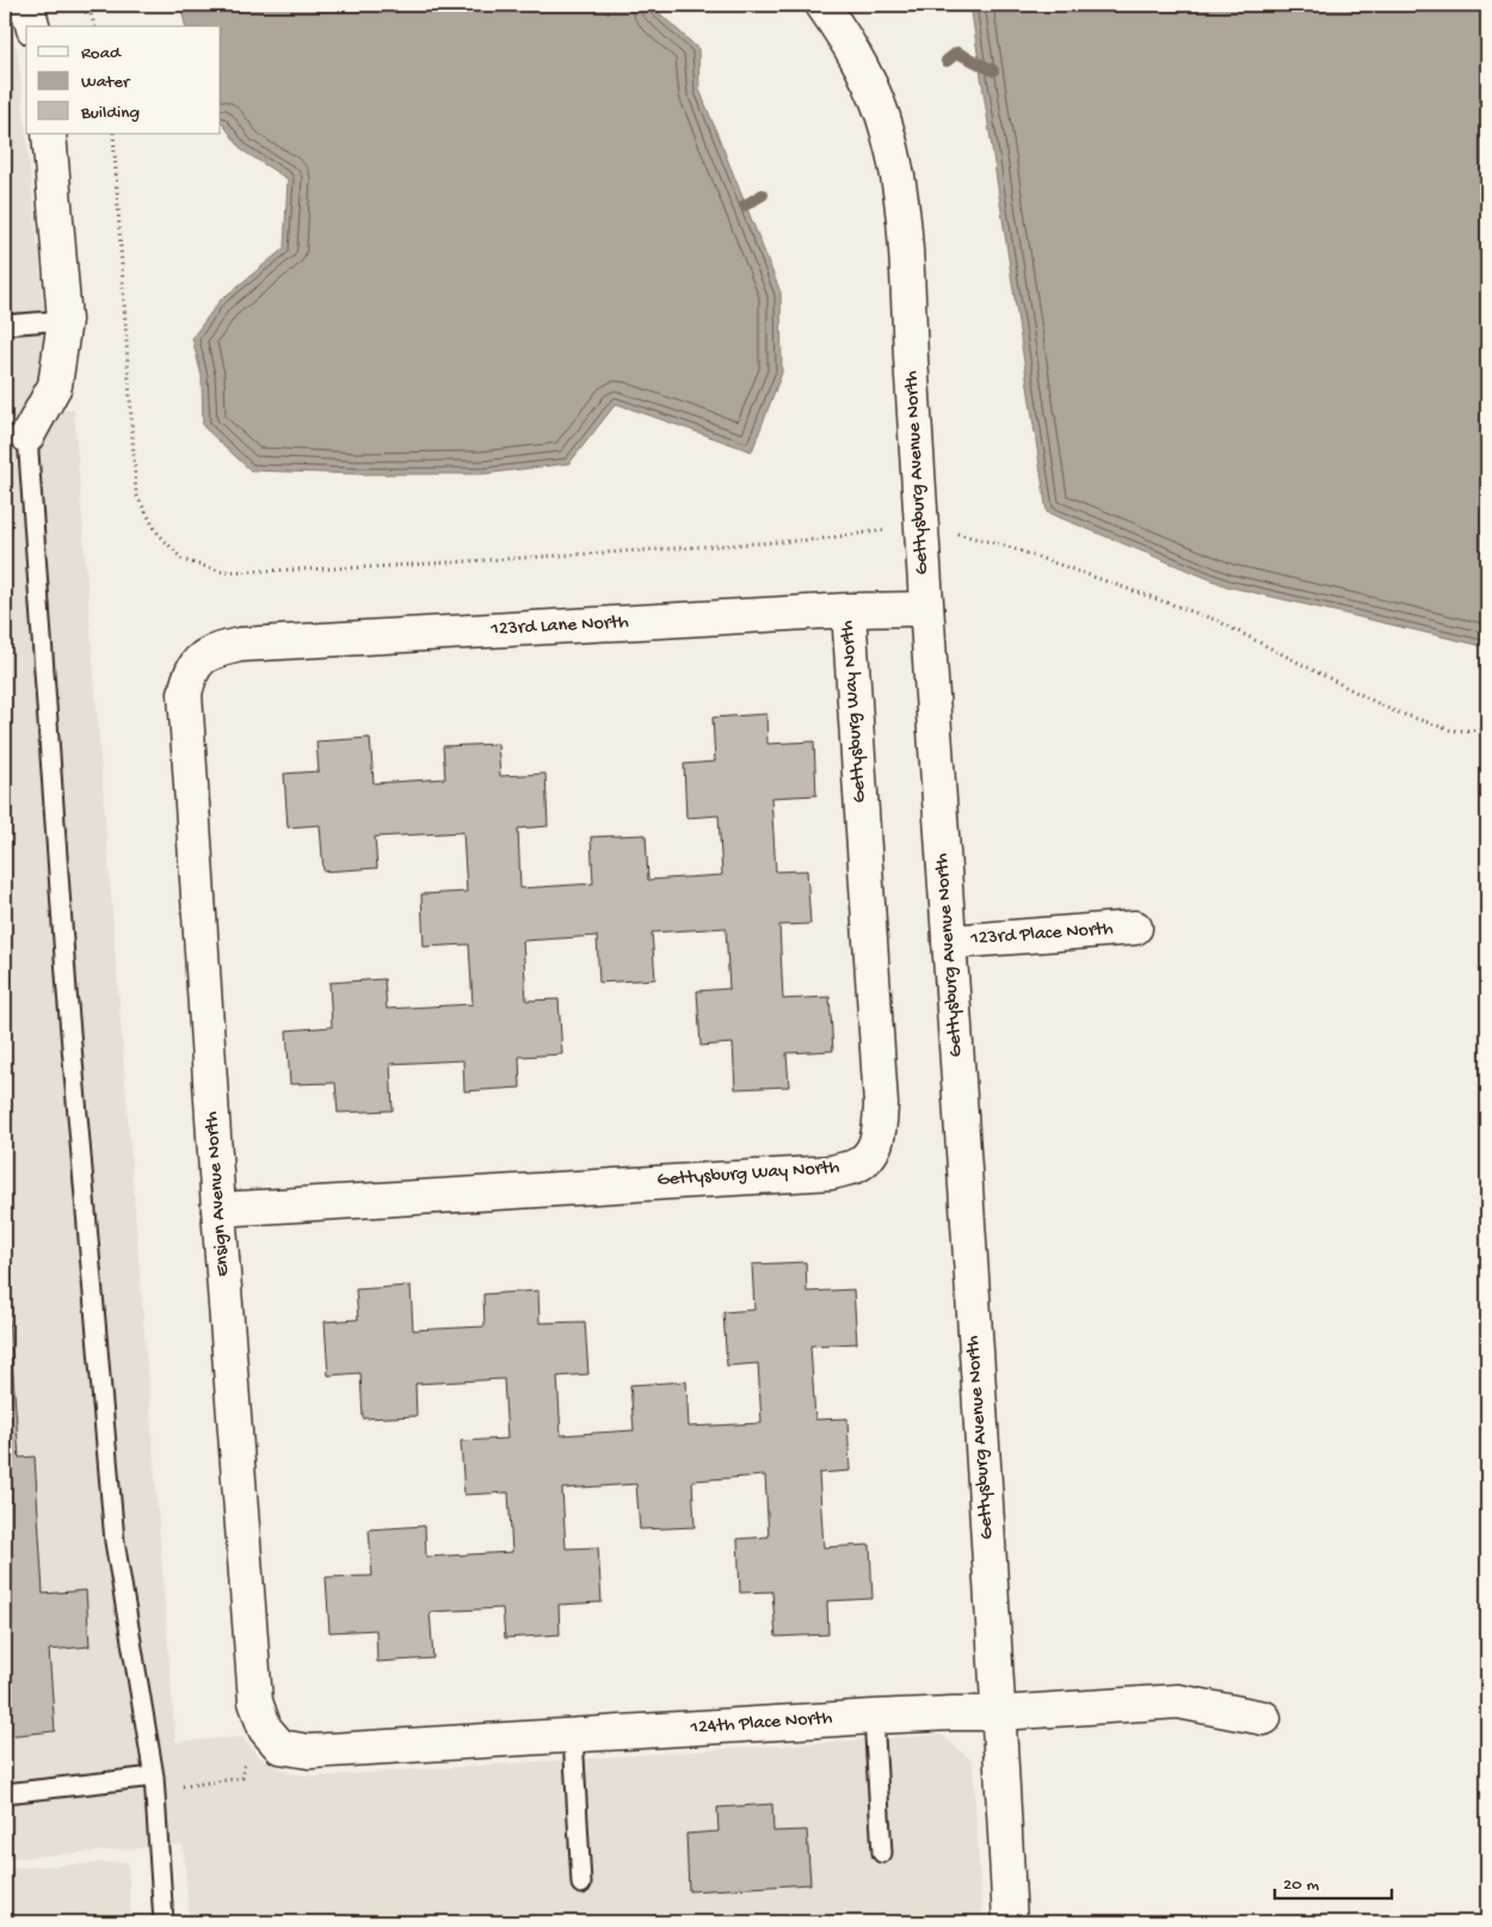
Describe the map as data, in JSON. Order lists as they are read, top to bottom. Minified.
{"streets":{"street":["Gettysburg Avenue North","123rd Lane North","Gettysburg Way North","123rd Place North","Ensign Avenue North","124th Place North"]},"crossings":[["Gettysburg Avenue North","123rd Lane North"],["Gettysburg Avenue North","123rd Place North"],["Gettysburg Avenue North","124th Place North"],["123rd Lane North","Gettysburg Way North"],["123rd Lane North","Ensign Avenue North"],["Gettysburg Way North","Ensign Avenue North"],["Ensign Avenue North","124th Place North"]],"legend":["Road","Water","Building"],"scale_bar":"20 m"}
